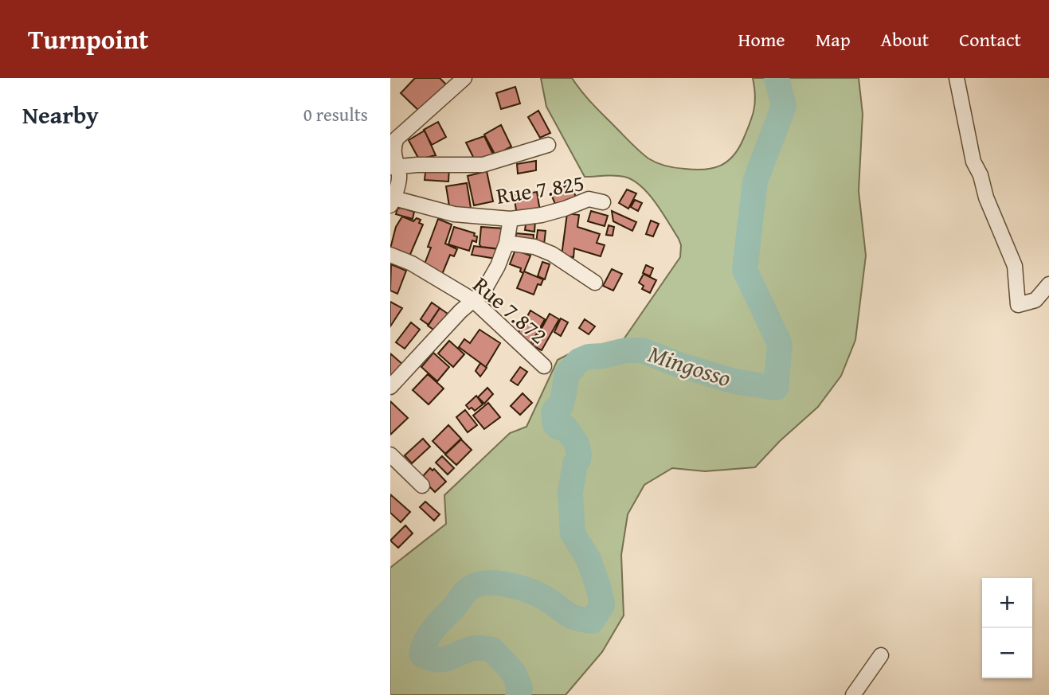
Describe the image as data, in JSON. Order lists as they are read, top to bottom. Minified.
{"streets":{"street":["Rue 7.825","Rue 7.872"]},"water":["Mingosso"],"page":{"header":"Turnpoint","nav":["Home","Map","About","Contact"],"heading":["Nearby","0 results"],"map_buttons":["+","−"]}}
